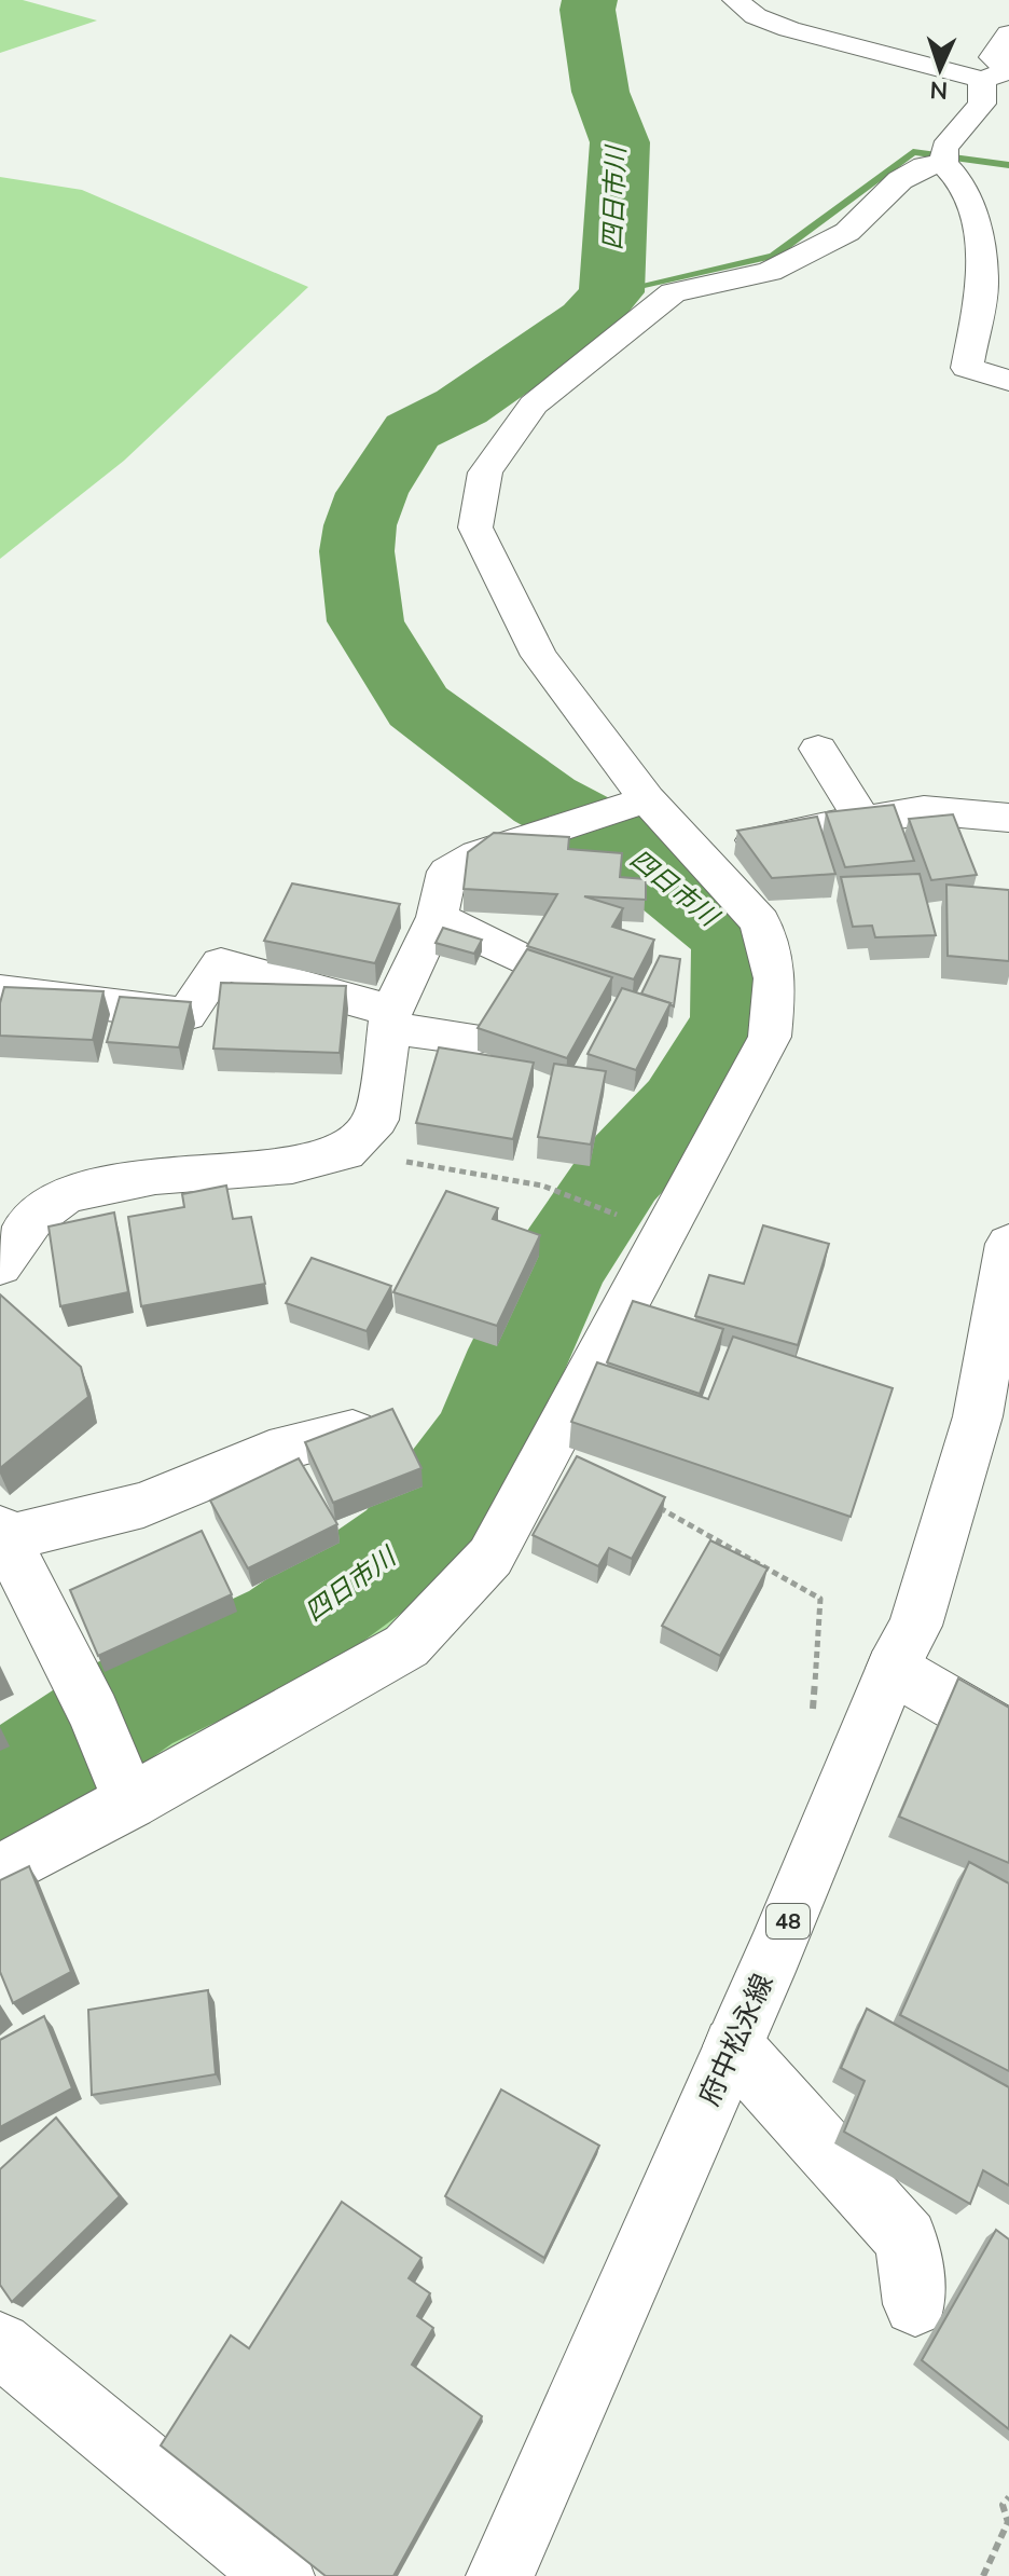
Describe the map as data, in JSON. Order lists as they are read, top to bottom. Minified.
{"streets":{"street":["48","府中松永線"]},"water":["四日市川"],"north":"bottom"}
